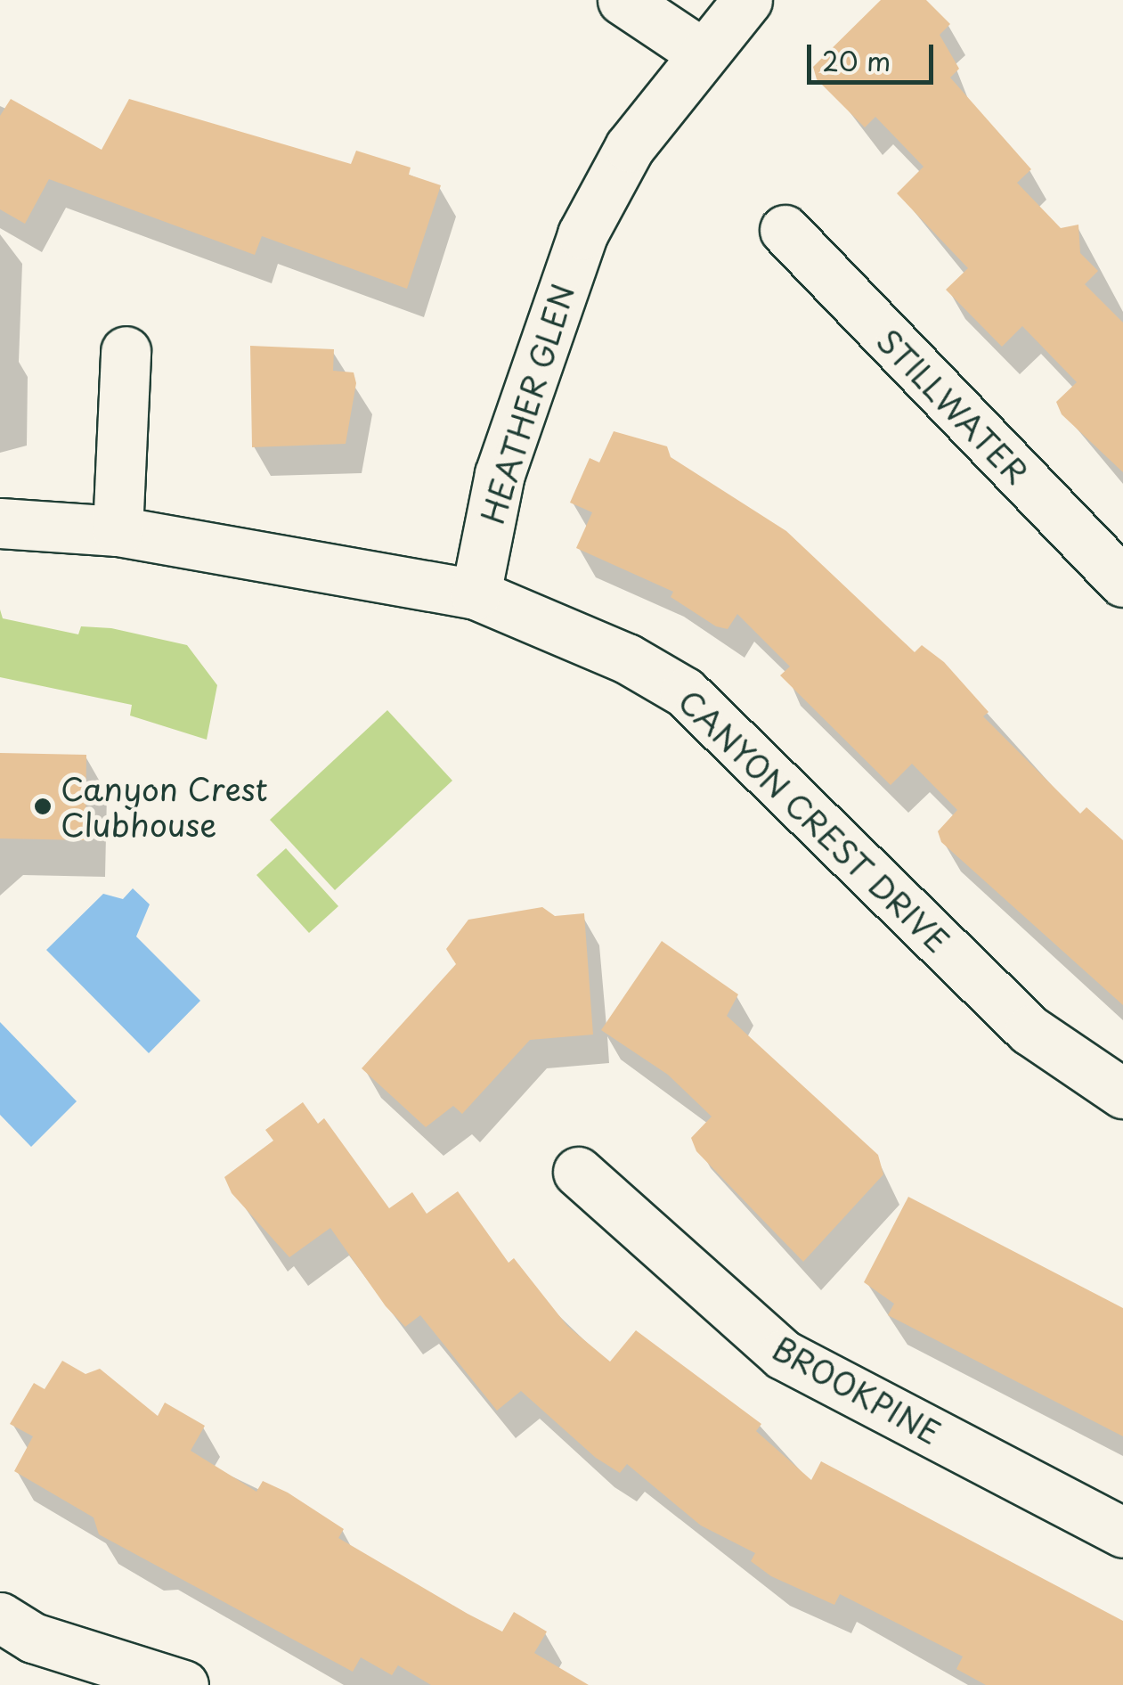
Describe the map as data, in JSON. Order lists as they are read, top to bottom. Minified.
{"streets":{"street":["HEATHER GLEN","STILLWATER","CANYON CREST DRIVE","BROOKPINE"]},"crossings":[["HEATHER GLEN","CANYON CREST DRIVE"]],"places":["Canyon Crest Clubhouse"],"scale_bar":"20 m"}
